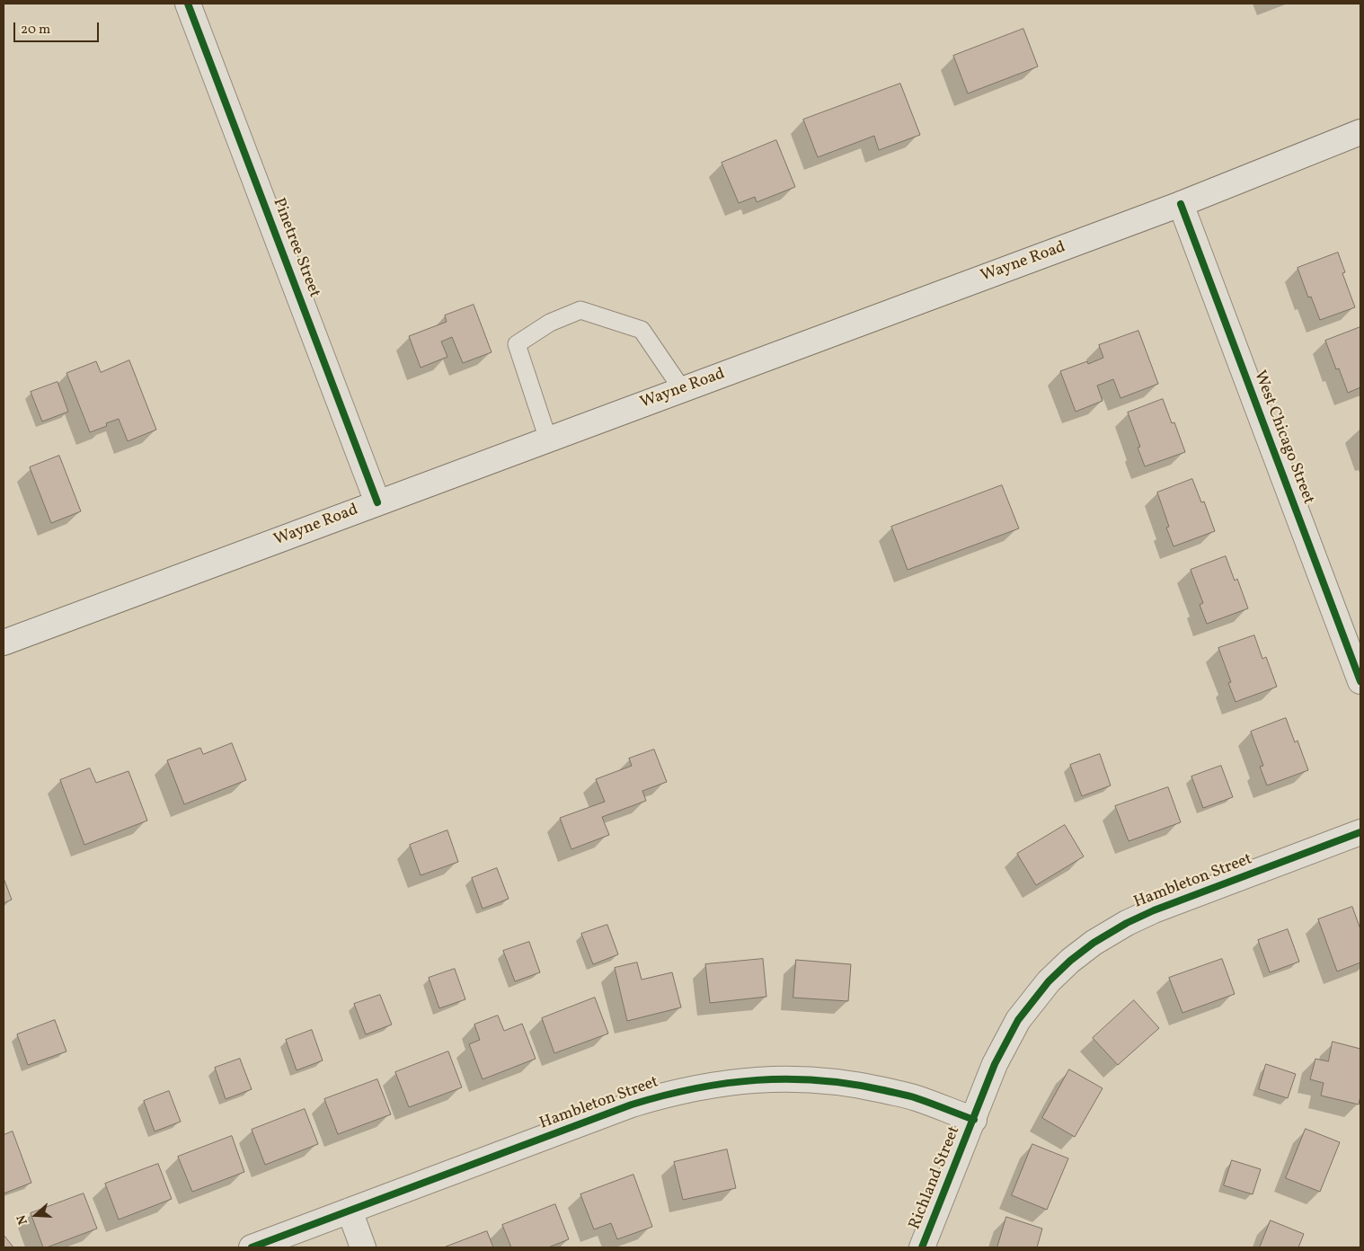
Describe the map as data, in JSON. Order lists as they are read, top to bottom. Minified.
{"streets":{"street":["Pinetree Street","Wayne Road","West Chicago Street","Hambleton Street","Richland Street"]},"crossings":[["Pinetree Street","Wayne Road"],["Wayne Road","West Chicago Street"],["Hambleton Street","Richland Street"]],"scale_bar":"20 m","north":"left"}
